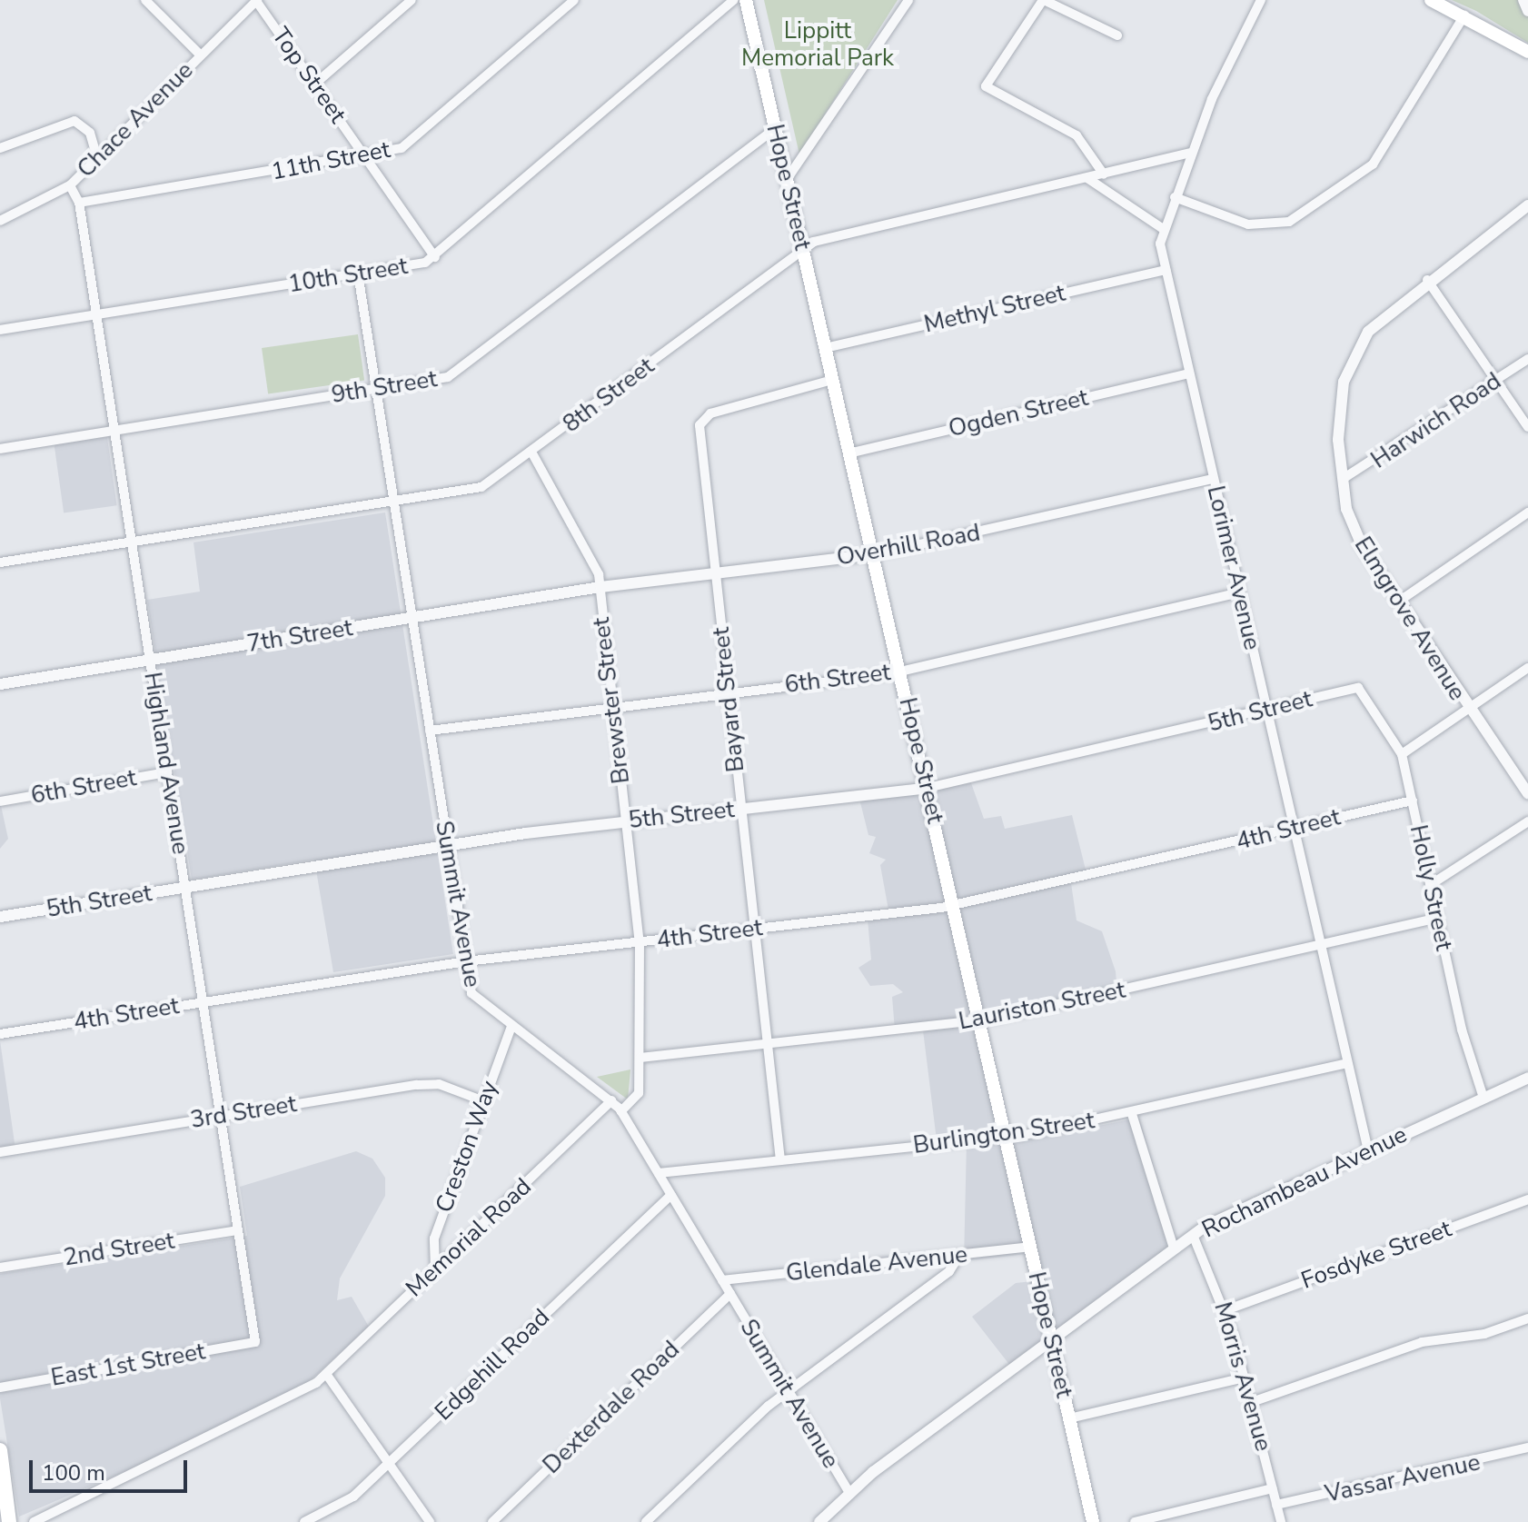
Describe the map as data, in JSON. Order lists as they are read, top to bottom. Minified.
{"streets":{"main road":["Hope Street"],"street":["Top Street","Chace Avenue","11th Street","10th Street","Methyl Street","9th Street","8th Street","Ogden Street","Harwich Road","Overhill Road","Lorimer Avenue","Elmgrove Avenue","7th Street","6th Street","Bayard Street","Brewster Street","5th Street","Highland Avenue","4th Street","Holly Street","Summit Avenue","Lauriston Street","3rd Street","Burlington Street","Creston Way","Rochambeau Avenue","Memorial Road","2nd Street","Fosdyke Street","Glendale Avenue","East 1st Street","Edgehill Road","Morris Avenue","Dexterdale Road","Vassar Avenue"]},"crossings":[["Top Street","Chace Avenue"],["Top Street","11th Street"],["Top Street","10th Street"],["Chace Avenue","Highland Avenue"],["11th Street","Highland Avenue"],["Hope Street","Methyl Street"],["Hope Street","9th Street"],["Hope Street","8th Street"],["Hope Street","Ogden Street"],["Hope Street","Overhill Road"],["Hope Street","6th Street"],["Hope Street","Bayard Street"],["Hope Street","5th Street"],["Hope Street","4th Street"],["Hope Street","Lauriston Street"],["Hope Street","Burlington Street"],["Hope Street","Rochambeau Avenue"],["Hope Street","Glendale Avenue"],["10th Street","Highland Avenue"],["10th Street","Summit Avenue"],["Methyl Street","Lorimer Avenue"],["9th Street","Highland Avenue"],["9th Street","Summit Avenue"],["8th Street","Lorimer Avenue"],["8th Street","Highland Avenue"],["8th Street","Summit Avenue"],["Ogden Street","Lorimer Avenue"],["Harwich Road","Elmgrove Avenue"],["Overhill Road","Lorimer Avenue"],["Overhill Road","7th Street"],["Overhill Road","Bayard Street"],["Overhill Road","Brewster Street"],["Lorimer Avenue","6th Street"],["Lorimer Avenue","5th Street"],["Lorimer Avenue","4th Street"],["Lorimer Avenue","Lauriston Street"],["Lorimer Avenue","Burlington Street"],["Lorimer Avenue","Rochambeau Avenue"],["7th Street","Brewster Street"],["7th Street","Highland Avenue"],["7th Street","Summit Avenue"],["6th Street","Bayard Street"],["6th Street","Brewster Street"],["6th Street","Highland Avenue"],["6th Street","Summit Avenue"],["Bayard Street","5th Street"],["Bayard Street","4th Street"],["Bayard Street","Lauriston Street"],["Bayard Street","Burlington Street"],["Brewster Street","5th Street"],["Brewster Street","4th Street"],["Brewster Street","Summit Avenue"],["Brewster Street","Lauriston Street"],["5th Street","Highland Avenue"],["5th Street","Holly Street"],["5th Street","Summit Avenue"],["Highland Avenue","4th Street"],["Highland Avenue","3rd Street"],["Highland Avenue","2nd Street"],["Highland Avenue","East 1st Street"],["4th Street","Holly Street"],["4th Street","Summit Avenue"],["Holly Street","Lauriston Street"],["Holly Street","Rochambeau Avenue"],["Summit Avenue","Burlington Street"],["Summit Avenue","Creston Way"],["Summit Avenue","Rochambeau Avenue"],["Summit Avenue","Memorial Road"],["Summit Avenue","Glendale Avenue"],["Summit Avenue","Edgehill Road"],["Summit Avenue","Dexterdale Road"],["3rd Street","Creston Way"],["Creston Way","Memorial Road"],["Rochambeau Avenue","Morris Avenue"],["Fosdyke Street","Morris Avenue"],["Morris Avenue","Vassar Avenue"]],"parks":["Lippitt Memorial Park"],"scale_bar":"100 m"}
